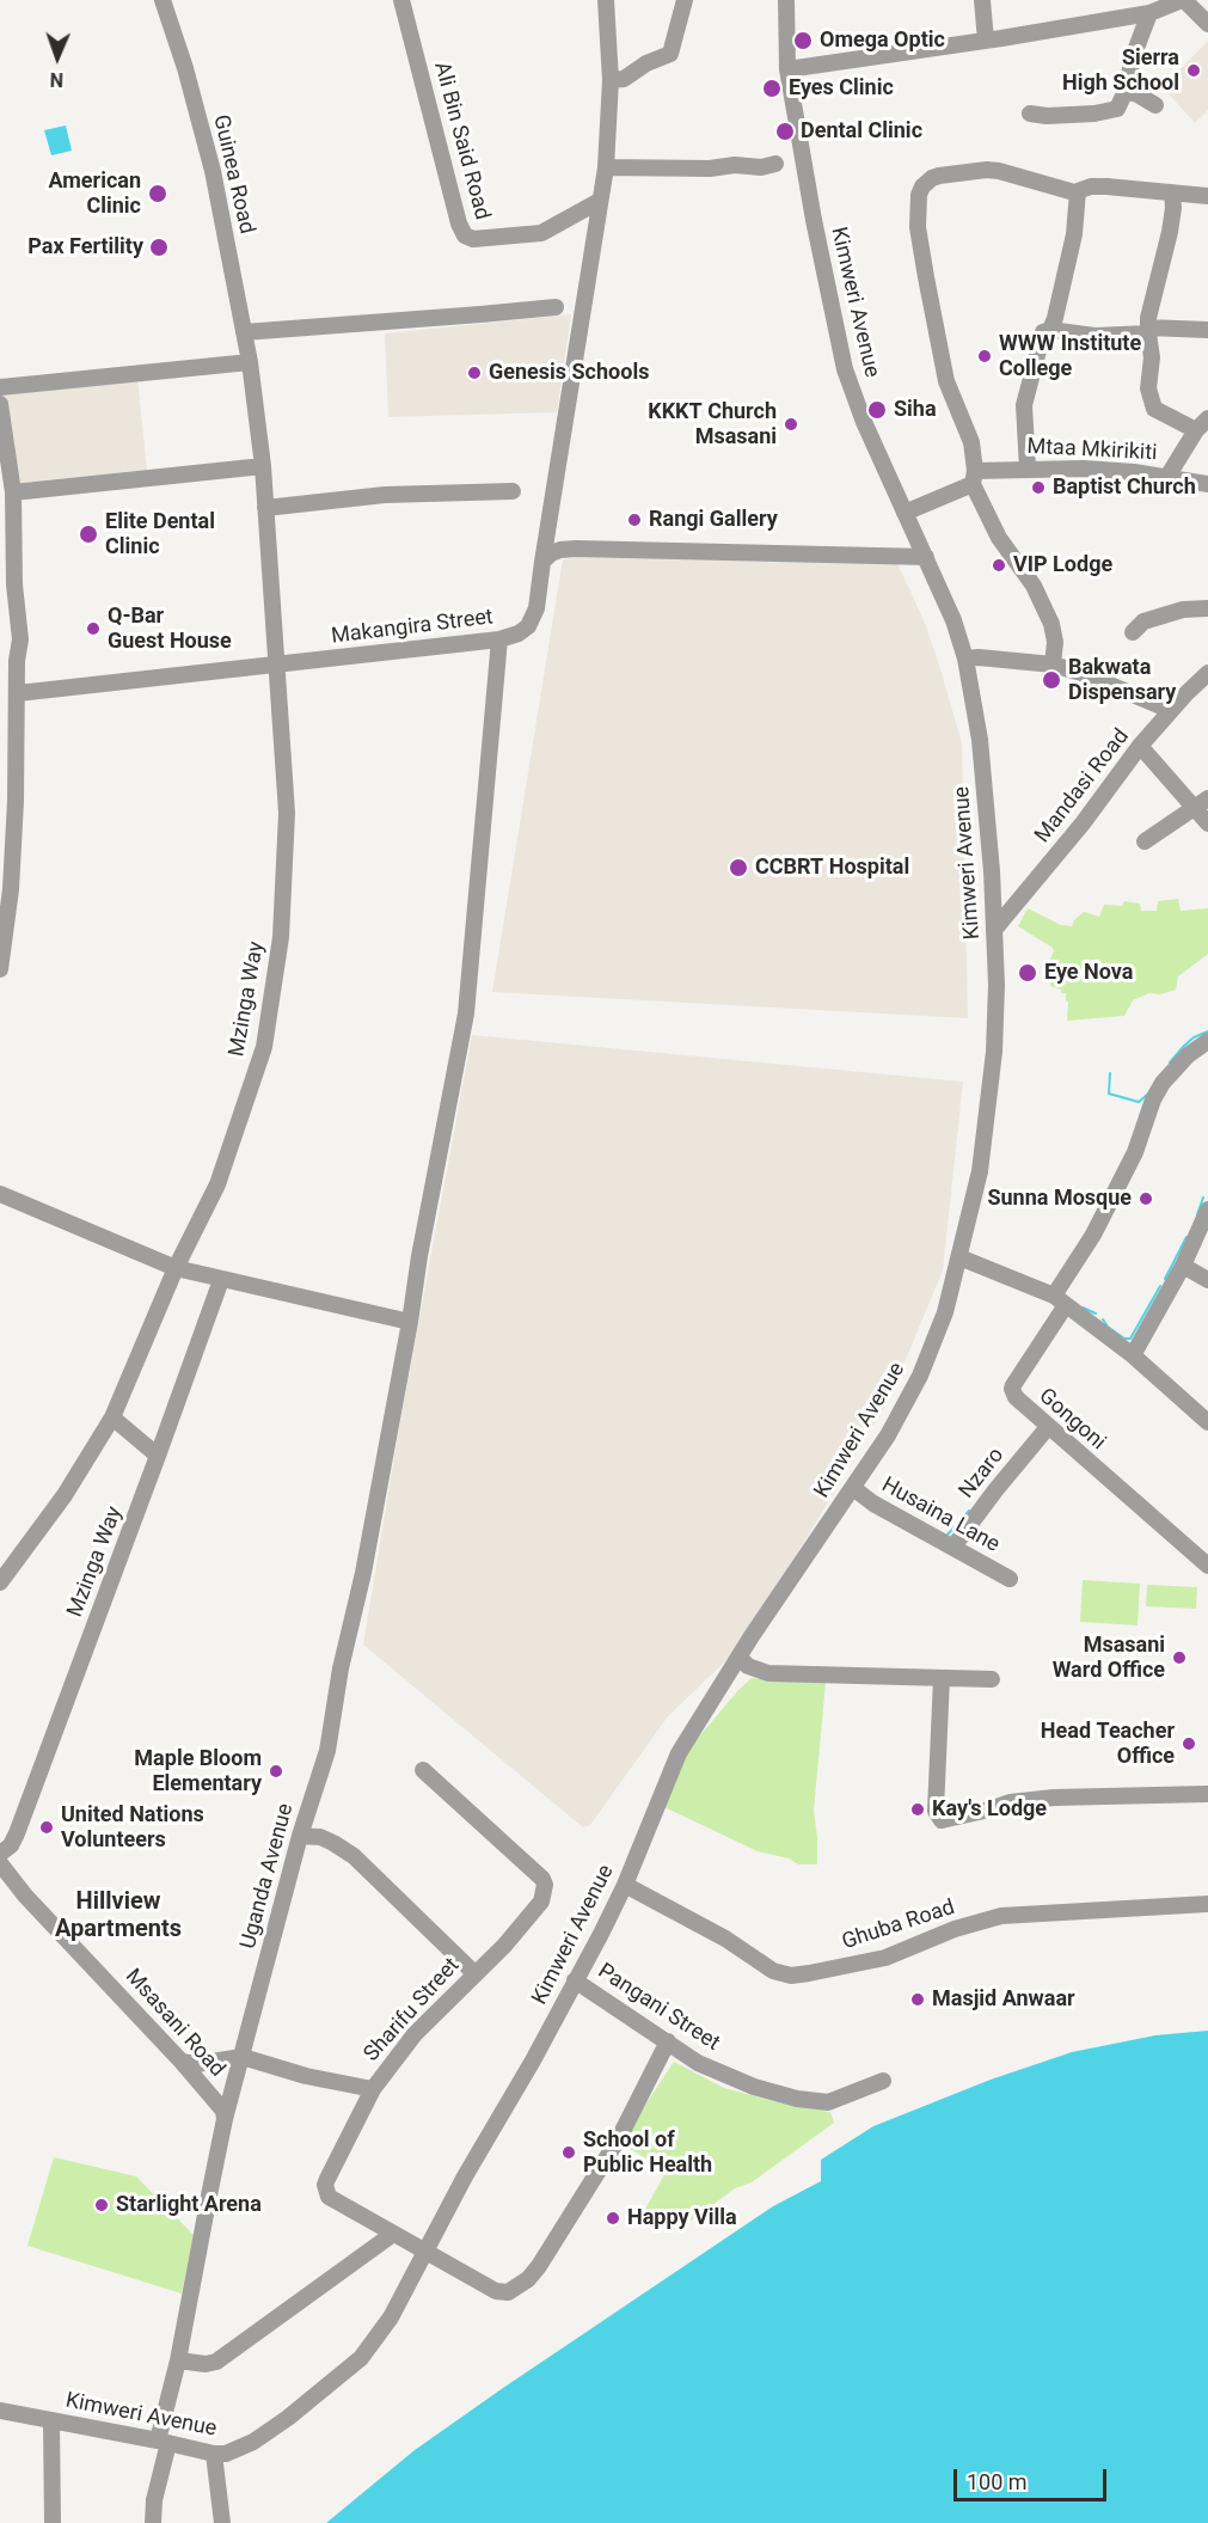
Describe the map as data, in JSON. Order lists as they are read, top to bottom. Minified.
{"streets":{"street":["Ali Bin Said Road","Guinea Road","Kimweri Avenue","Mtaa Mkirikiti","Makangira Street","Mandasi Road","Mzinga Way","Gongoni","Nzaro","Husaina Lane","Uganda Avenue","Ghuba Road","Pangani Street","Sharifu Street","Msasani Road"]},"crossings":[["Guinea Road","Mzinga Way"],["Kimweri Avenue","Mandasi Road"],["Kimweri Avenue","Husaina Lane"],["Kimweri Avenue","Uganda Avenue"],["Kimweri Avenue","Ghuba Road"],["Kimweri Avenue","Pangani Street"],["Kimweri Avenue","Sharifu Street"],["Makangira Street","Mzinga Way"],["Makangira Street","Uganda Avenue"],["Gongoni","Nzaro"],["Nzaro","Husaina Lane"],["Uganda Avenue","Msasani Road"],["Pangani Street","Sharifu Street"]],"districts":["Hillview Apartments"],"places":["Omega Optic","Sierra High School","Eyes Clinic","Dental Clinic","American Clinic","Pax Fertility","WWW Institute College","Genesis Schools","Siha","KKKT Church Msasani","Baptist Church","Rangi Gallery","Elite Dental Clinic","VIP Lodge","Q-Bar Guest House","Bakwata Dispensary","CCBRT Hospital","Eye Nova","Sunna Mosque","Msasani Ward Office","Head Teacher Office","Maple Bloom Elementary","Kay's Lodge","United Nations Volunteers","Masjid Anwaar","School of Public Health","Starlight Arena","Happy Villa"],"scale_bar":"100 m","north":"bottom"}
